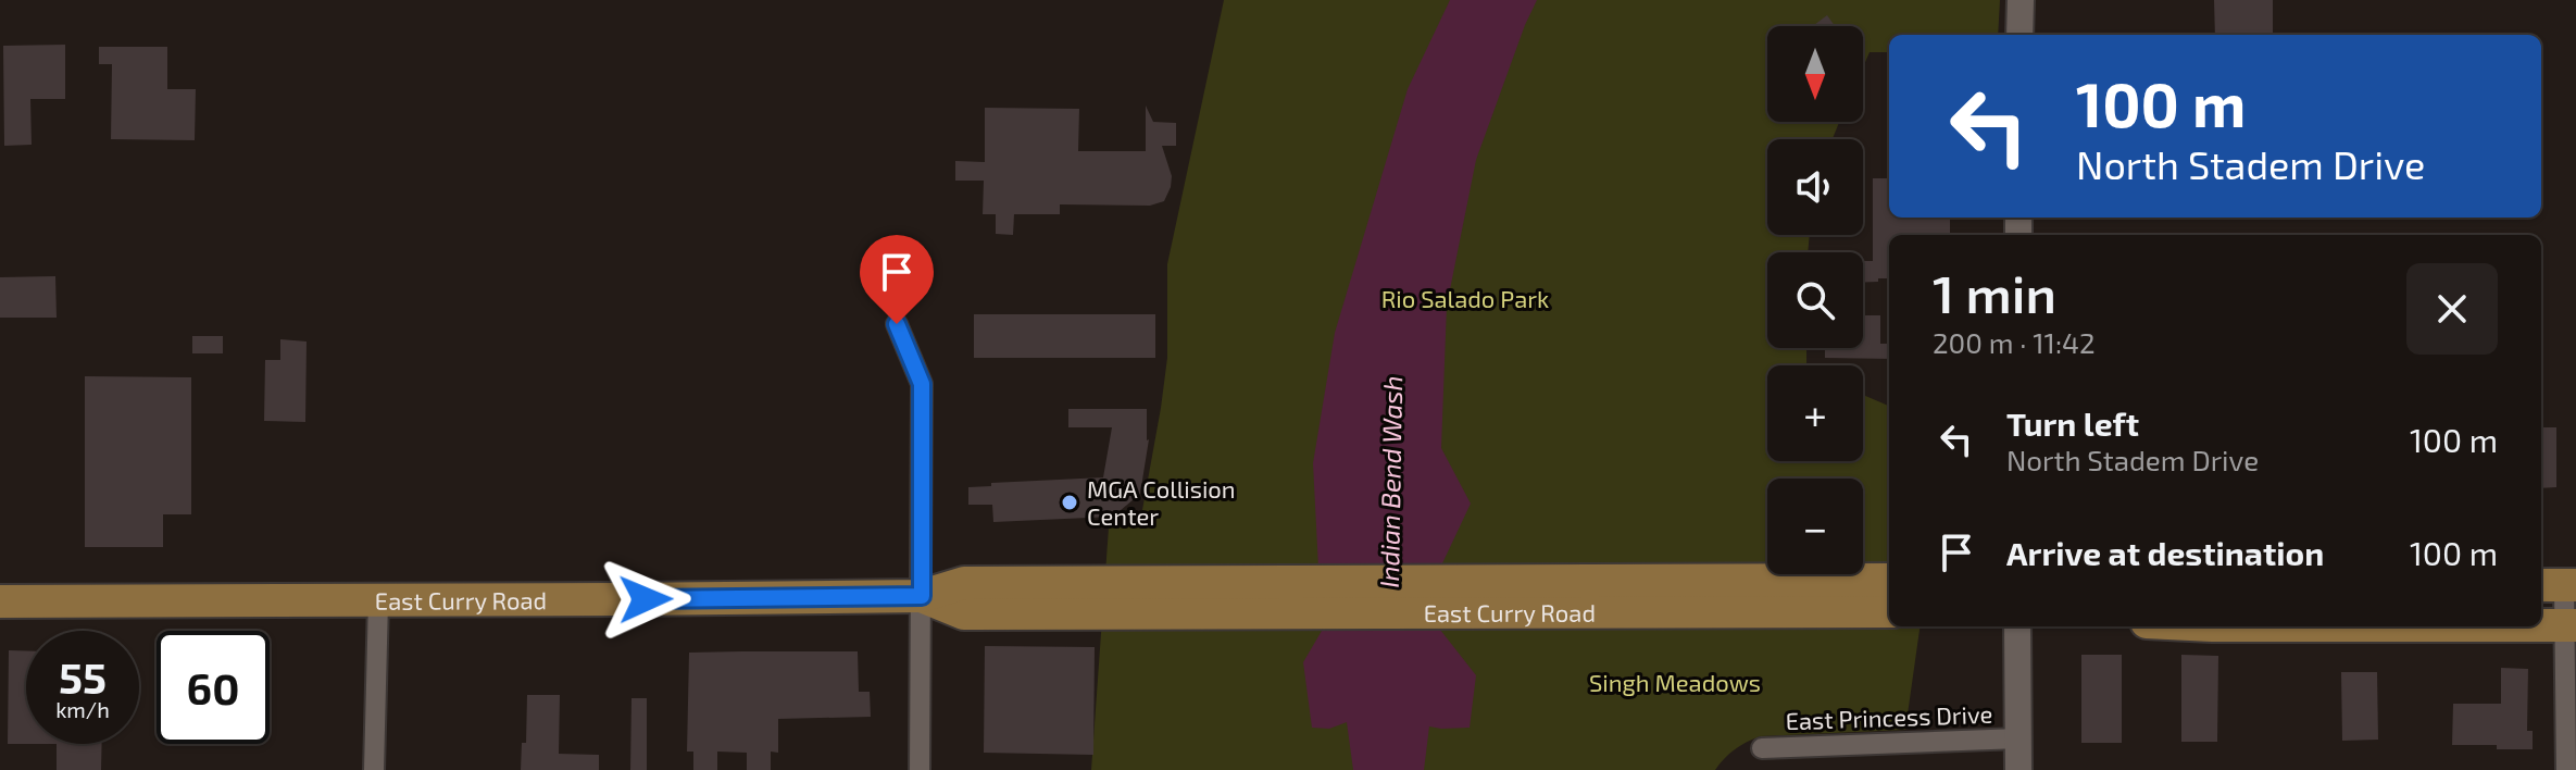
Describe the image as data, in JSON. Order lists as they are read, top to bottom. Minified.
{"streets":{"main road":["East Curry Road"],"street":["East Princess Drive"]},"water":["Indian Bend Wash"],"parks":["Rio Salado Park","Singh Meadows"],"places":["MGA Collision Center"],"north":"bottom","page":{"map_buttons":["+","−"],"turn":["100 m","North Stadem Drive"],"heading":["1 min","200 m · 11:42"],"list":[{"name":"Turn left","note":"North Stadem Drive","value":"100 m"},{"name":"Arrive at destination","value":"100 m"}],"speed":"55 km/h","limit":"60"}}
